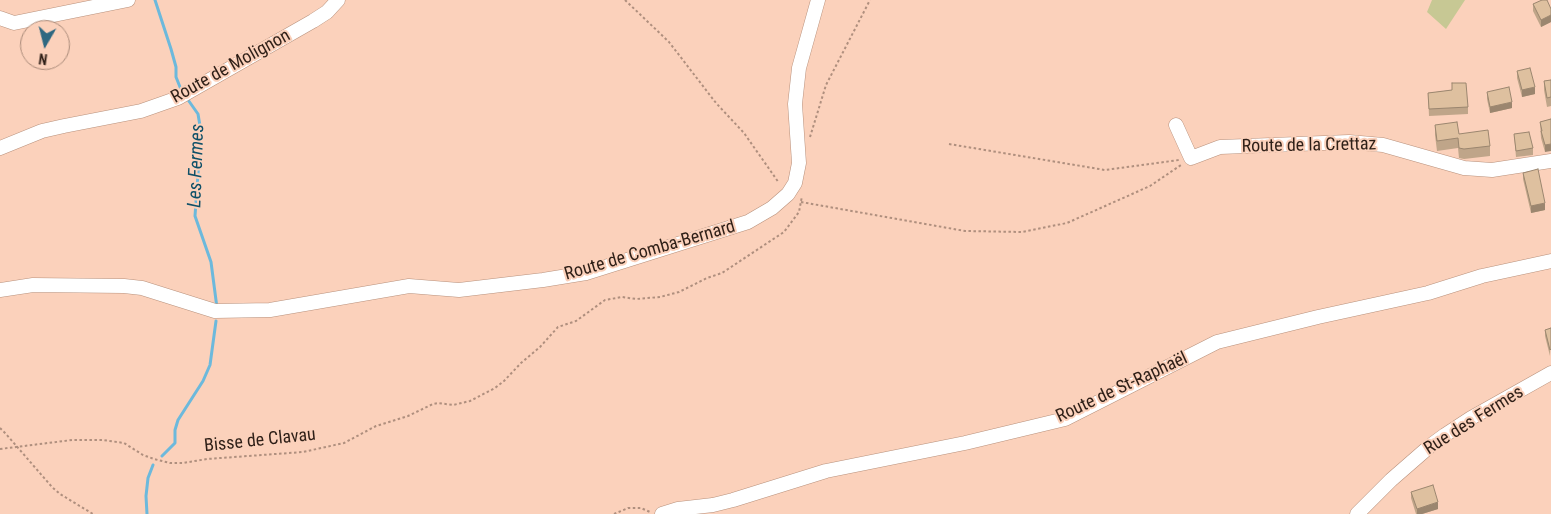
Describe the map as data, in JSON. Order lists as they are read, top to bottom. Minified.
{"streets":{"street":["Route de Molignon","Route de la Crettaz","Route de Comba-Bernard","Route de St-Raphaël","Rue des Fermes"],"path":["Bisse de Clavau"]},"crossings":[["Route de Comba-Bernard","Bisse de Clavau"]],"water":["Les Fermes"],"north":"bottom"}
